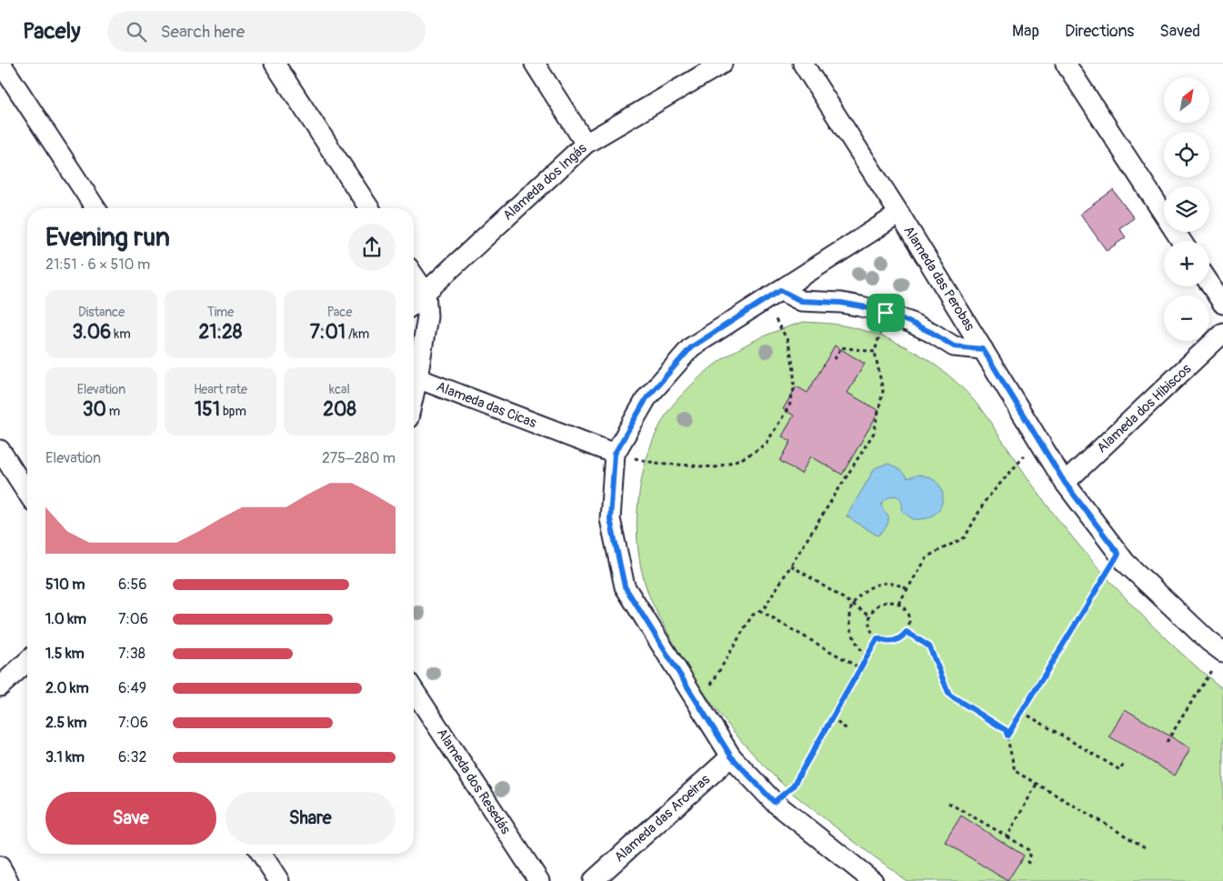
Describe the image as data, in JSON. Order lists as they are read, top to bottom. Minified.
{"streets":{"street":["Alameda dos Ingás","Alameda das Perobas","Alameda das Cicas","Alameda dos Hibiscos","Alameda dos Resedás","Alameda das Aroeiras"]},"crossings":[["Alameda das Perobas","Alameda dos Hibiscos"]],"north":"top right","page":{"header":"Pacely","search":"Search here","nav":["Map","Directions","Saved"],"map_buttons":["+","−"],"heading":["Evening run","21:51 · 6 × 510 m"],"stats":[["Distance","3.06 km"],["Time","21:28"],["Pace","7:01 /km"],["Elevation","30 m"],["Heart rate","151 bpm"],["kcal","208"]],"chart":["Elevation","275–280 m"],"list":[{"name":"510 m","note":"6:56"},{"name":"1.0 km","note":"7:06"},{"name":"1.5 km","note":"7:38"},{"name":"2.0 km","note":"6:49"},{"name":"2.5 km","note":"7:06"},{"name":"3.1 km","note":"6:32"}],"buttons":["Save","Share"]}}
